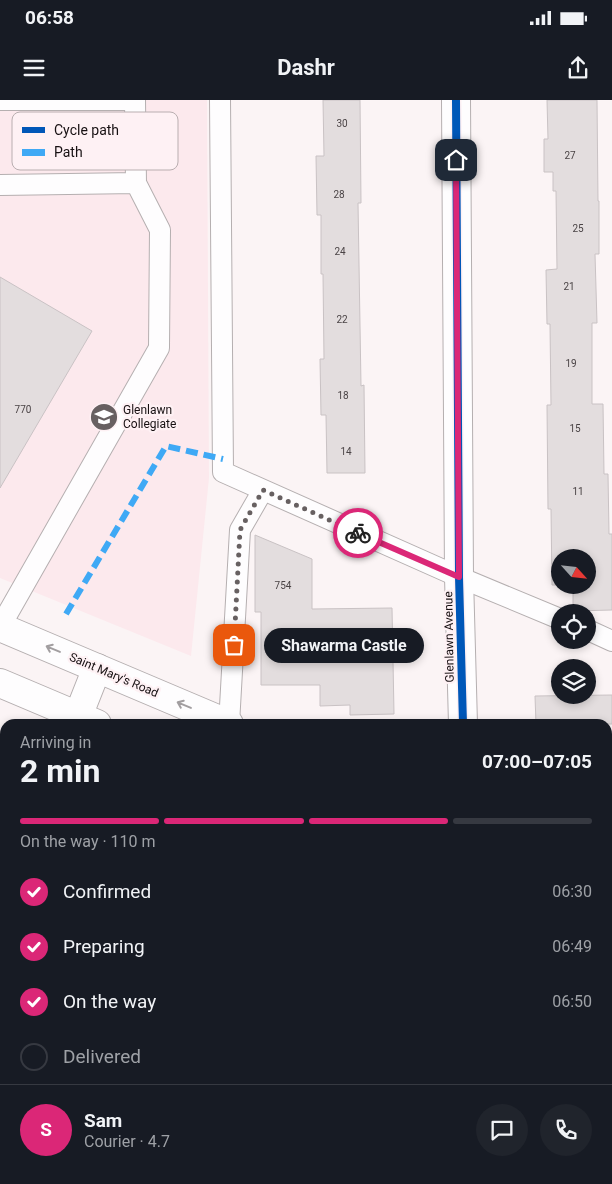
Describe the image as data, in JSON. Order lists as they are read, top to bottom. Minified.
{"streets":{"street":["Glenlawn Avenue","Saint Mary's Road"]},"places":{"school or university":["Glenlawn Collegiate"],"other":["Shawarma Castle"]},"house_numbers":["30","27","28","25","24","21","22","19","18","770","15","14","11","754"],"legend":["Cycle path","Path"],"north":"bottom right","page":{"status":"06:58","header":"Dashr","bubble":"Shawarma Castle","heading":["2 min","Arriving in","07:00–07:05"],"panel":["Sam","Courier · 4.7"],"bar":"On the way · 110 m","list":[["Confirmed","06:30"],["Preparing","06:49"],["On the way","06:50"],"Delivered"],"round":"S"}}
